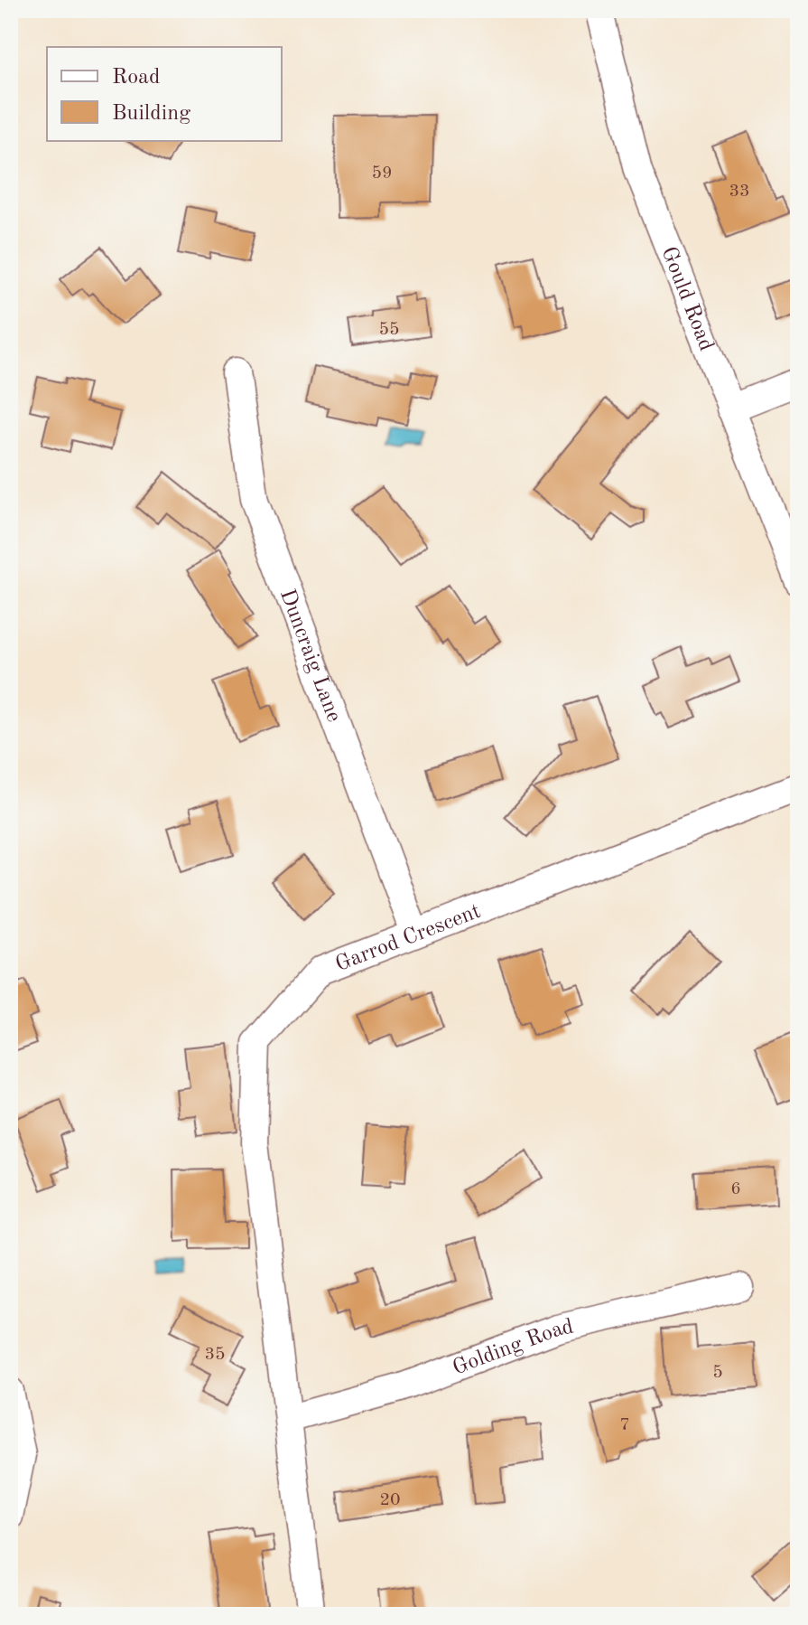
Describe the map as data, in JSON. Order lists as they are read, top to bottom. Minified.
{"streets":{"street":["Gould Road","Duncraig Lane","Garrod Crescent","Golding Road"]},"crossings":[["Duncraig Lane","Garrod Crescent"],["Garrod Crescent","Golding Road"]],"house_numbers":["59","33","55","6","35","5","7","20"],"legend":["Road","Building"]}
